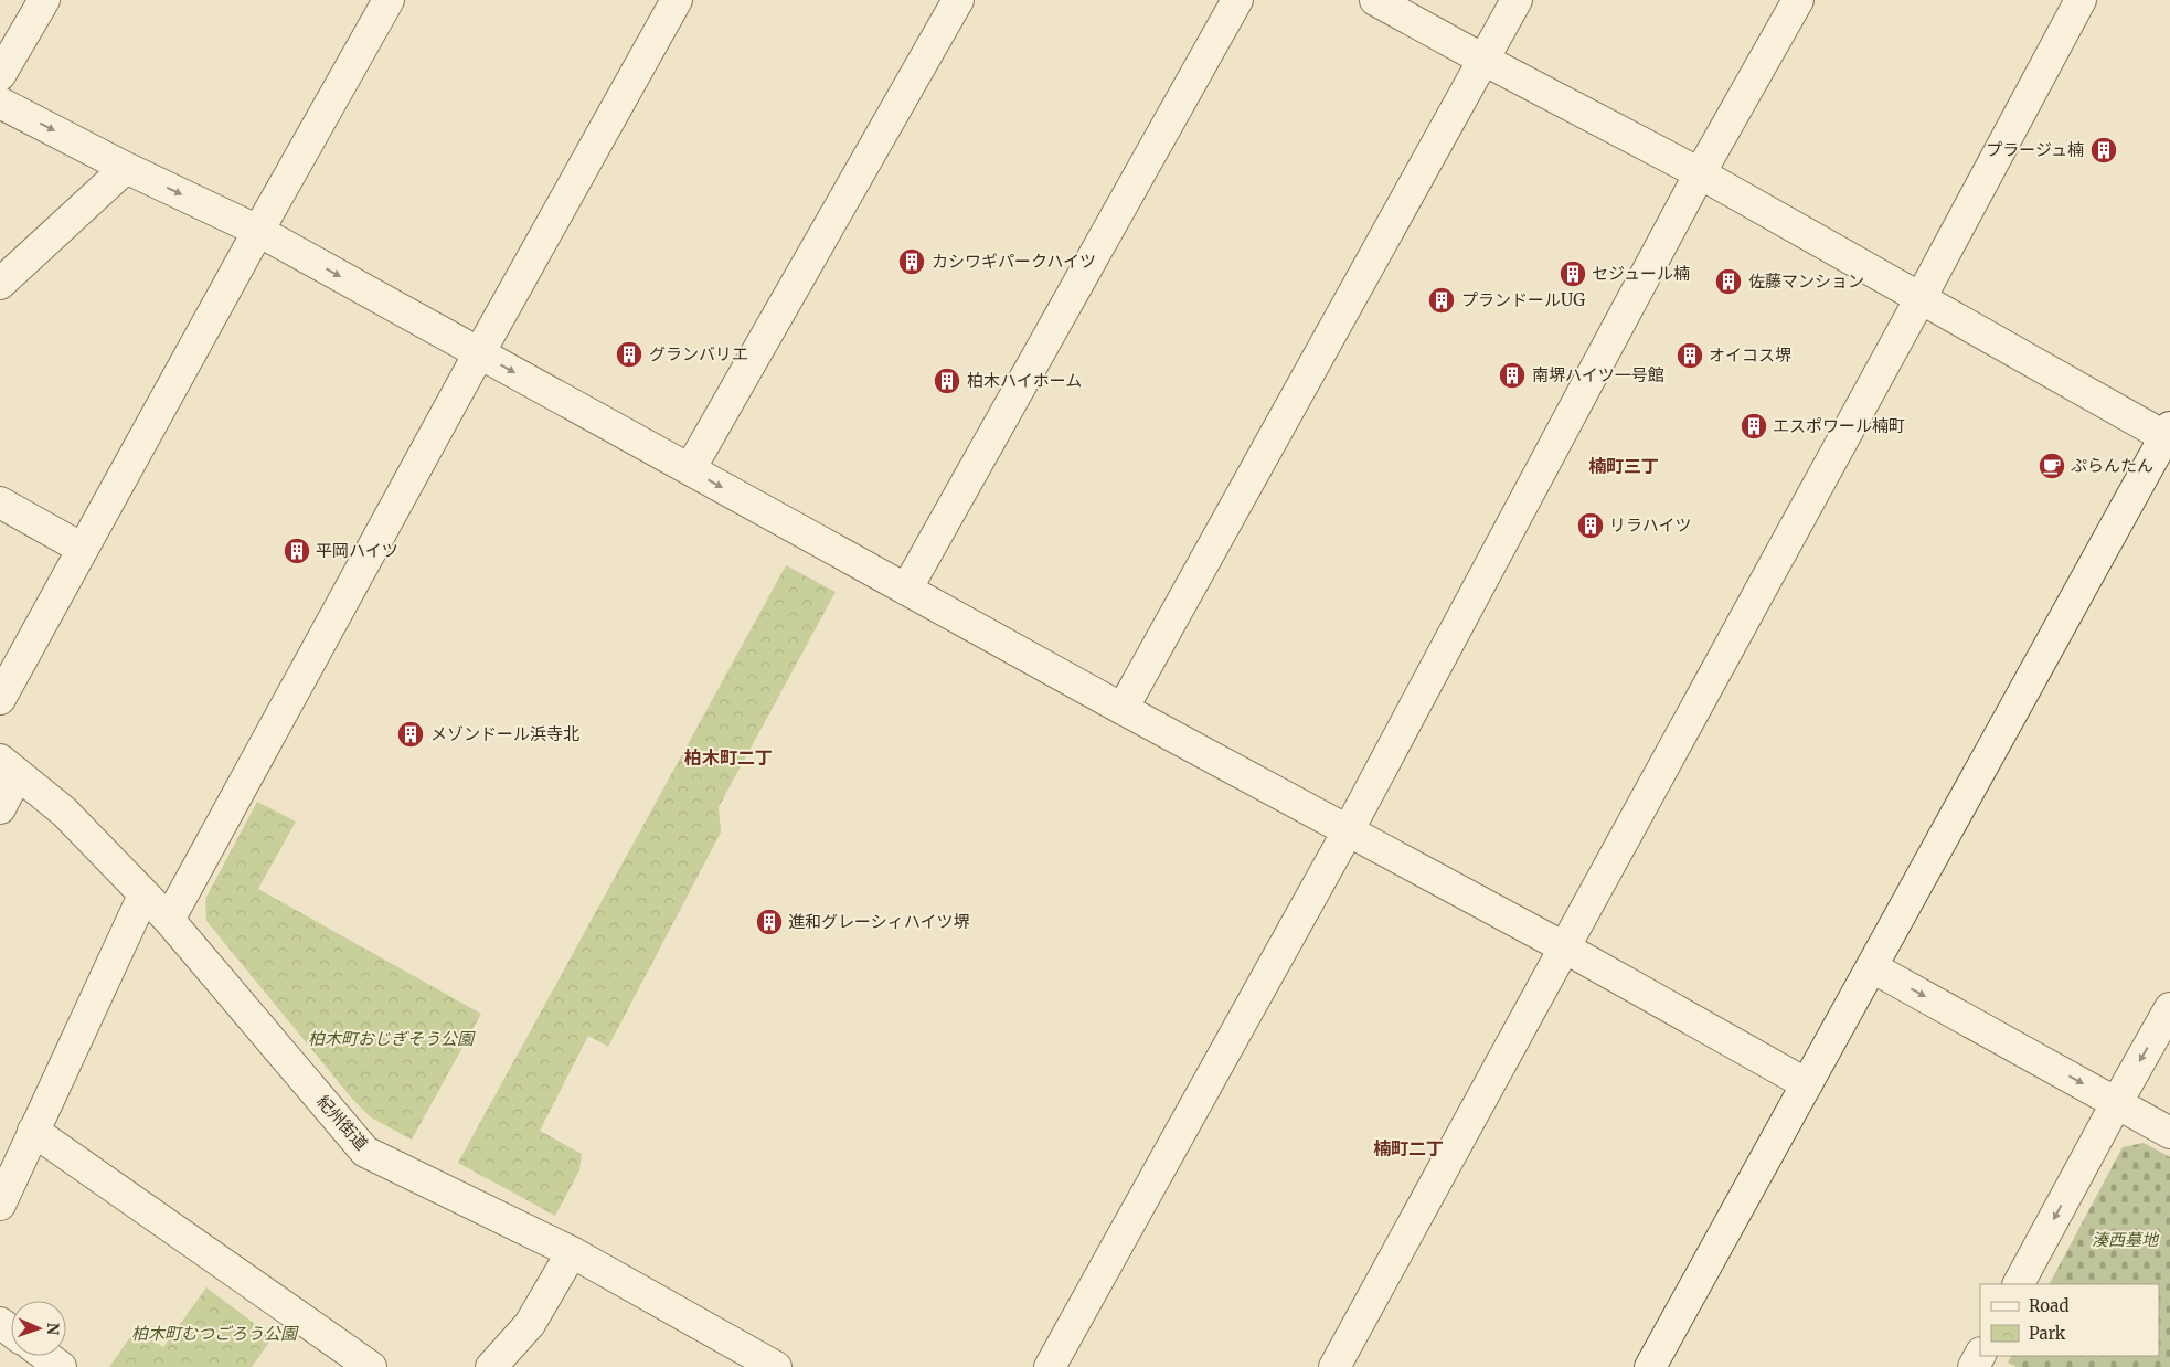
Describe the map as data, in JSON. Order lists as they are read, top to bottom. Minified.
{"streets":{"street":["紀州街道"]},"districts":["楠町三丁","柏木町二丁","楠町二丁"],"parks":["柏木町おじぎそう公園","湊西墓地","柏木町むつごろう公園"],"places":{"building":["プラージュ楠","カシワギパークハイツ","セジュール楠","佐藤マンション","プランドールUG","グランバリエ","オイコス堺","南堺ハイツ一号館","柏木ハイホーム","エスポワール楠町","リラハイツ","平岡ハイツ","メゾンドール浜寺北","進和グレーシィハイツ堺"],"cafe":["ぷらんたん"]},"legend":["Road","Park"],"north":"right"}
